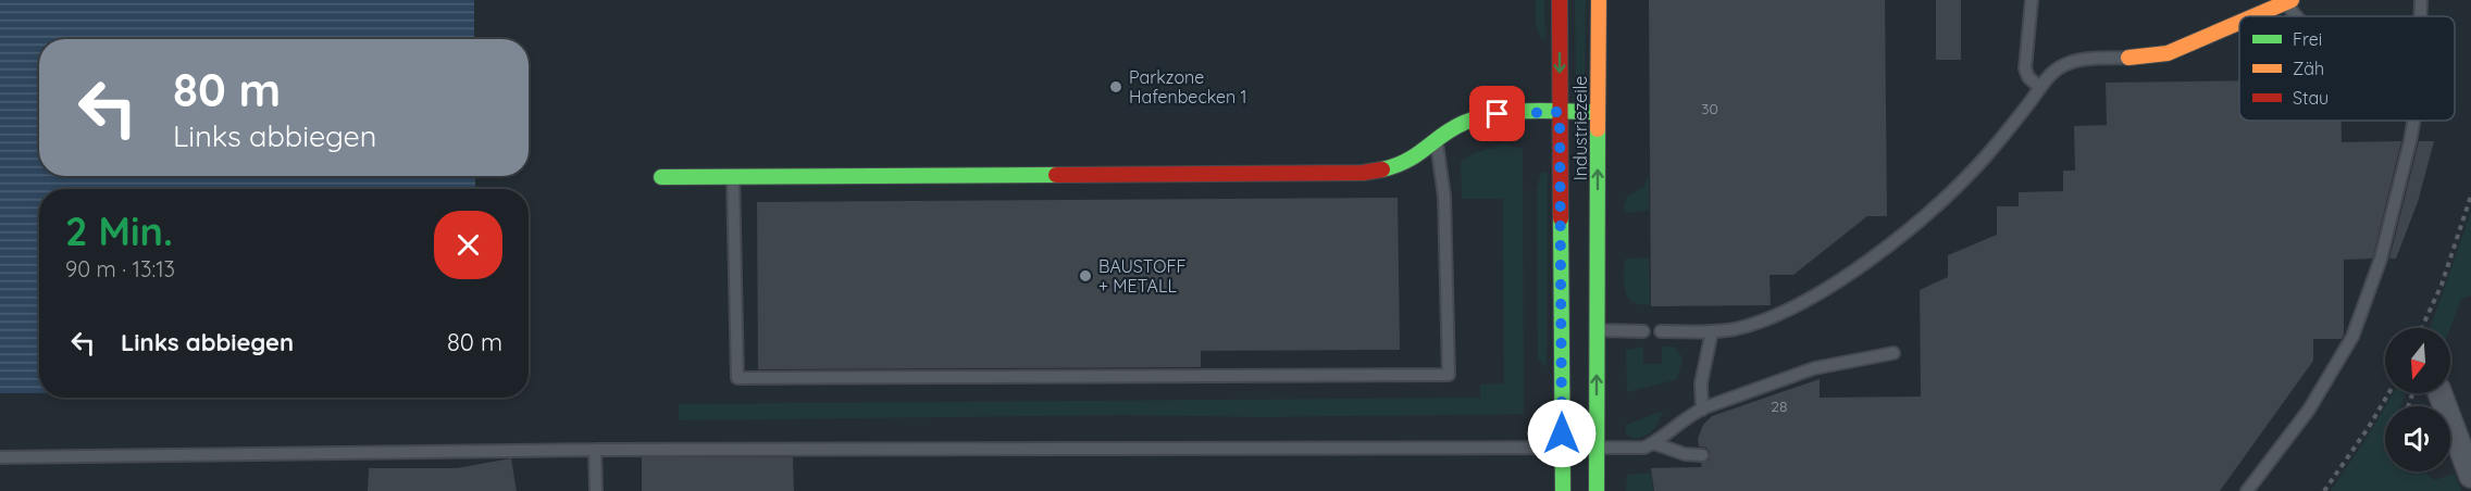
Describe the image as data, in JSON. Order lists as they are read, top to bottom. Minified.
{"streets":{"street":["Industriezeile"]},"places":["Parkzone Hafenbecken 1","BAUSTOFF + METALL"],"house_numbers":["30","28"],"legend":["Frei","Zäh","Stau"],"north":"bottom","page":{"turn":["80 m","Links abbiegen"],"heading":["2 Min.","90 m · 13:13"],"list":[{"name":"Links abbiegen","value":"80 m"}]}}
